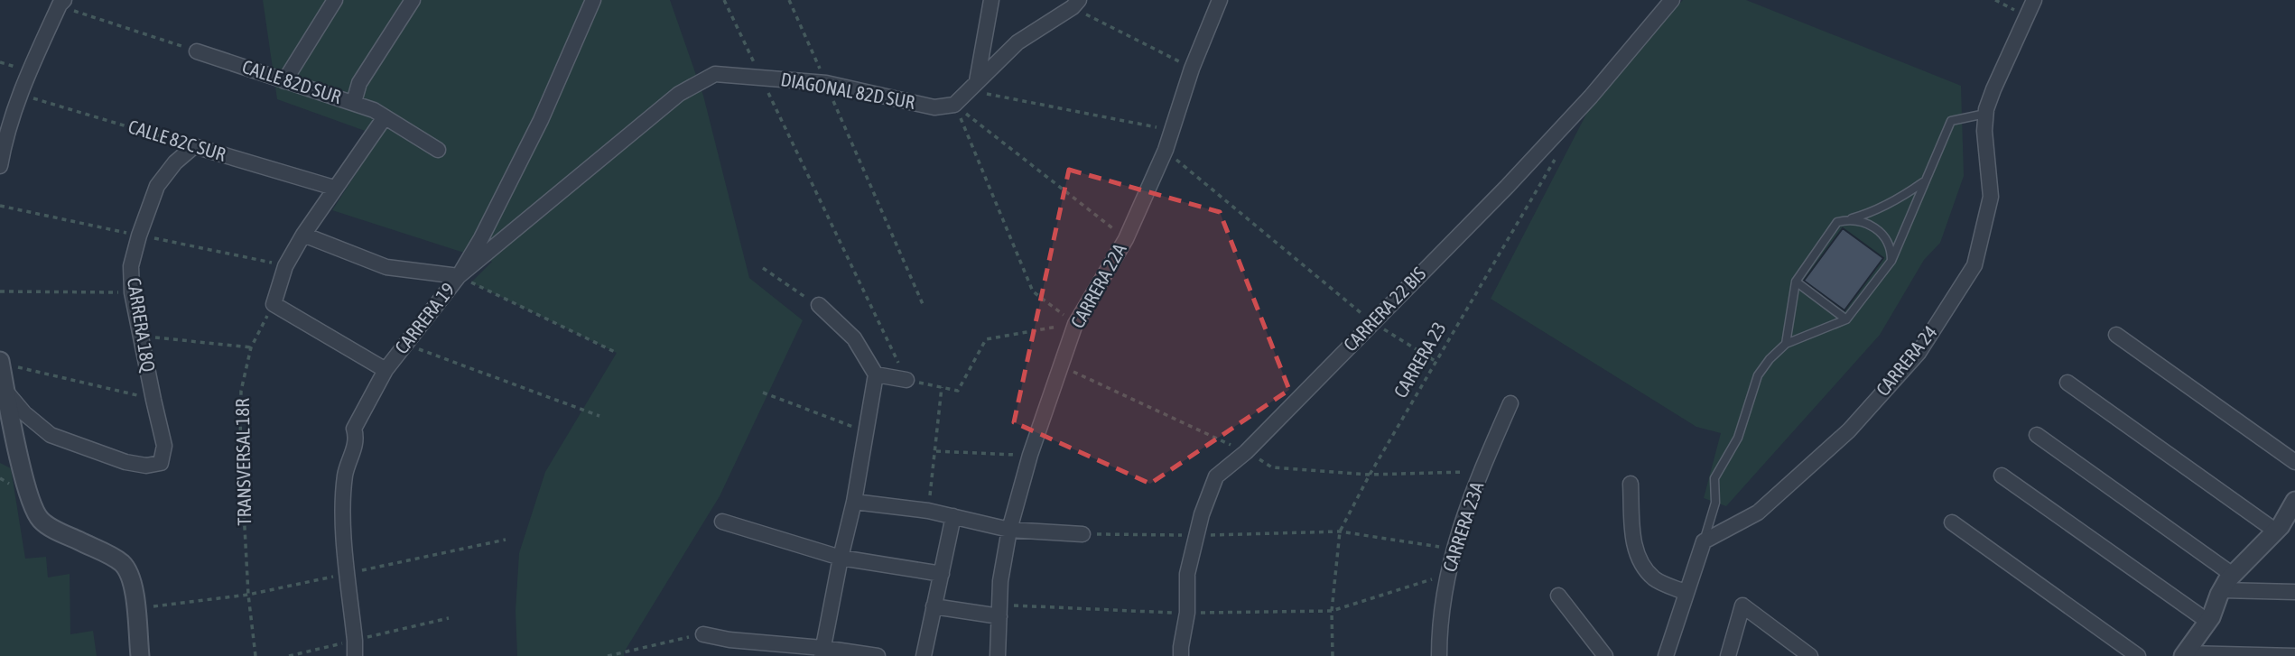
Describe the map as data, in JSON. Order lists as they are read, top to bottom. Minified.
{"streets":{"street":["CALLE 82D SUR","DIAGONAL 82D SUR","CALLE 82C SUR","CARRERA 22A","CARRERA 22 BIS","CARRERA 19","CARRERA 18Q","CARRERA 24","CARRERA 23A"],"path":["CARRERA 23","TRANSVERSAL 18R"]},"crossings":[["DIAGONAL 82D SUR","CARRERA 19"],["CALLE 82C SUR","CARRERA 18Q"]]}
